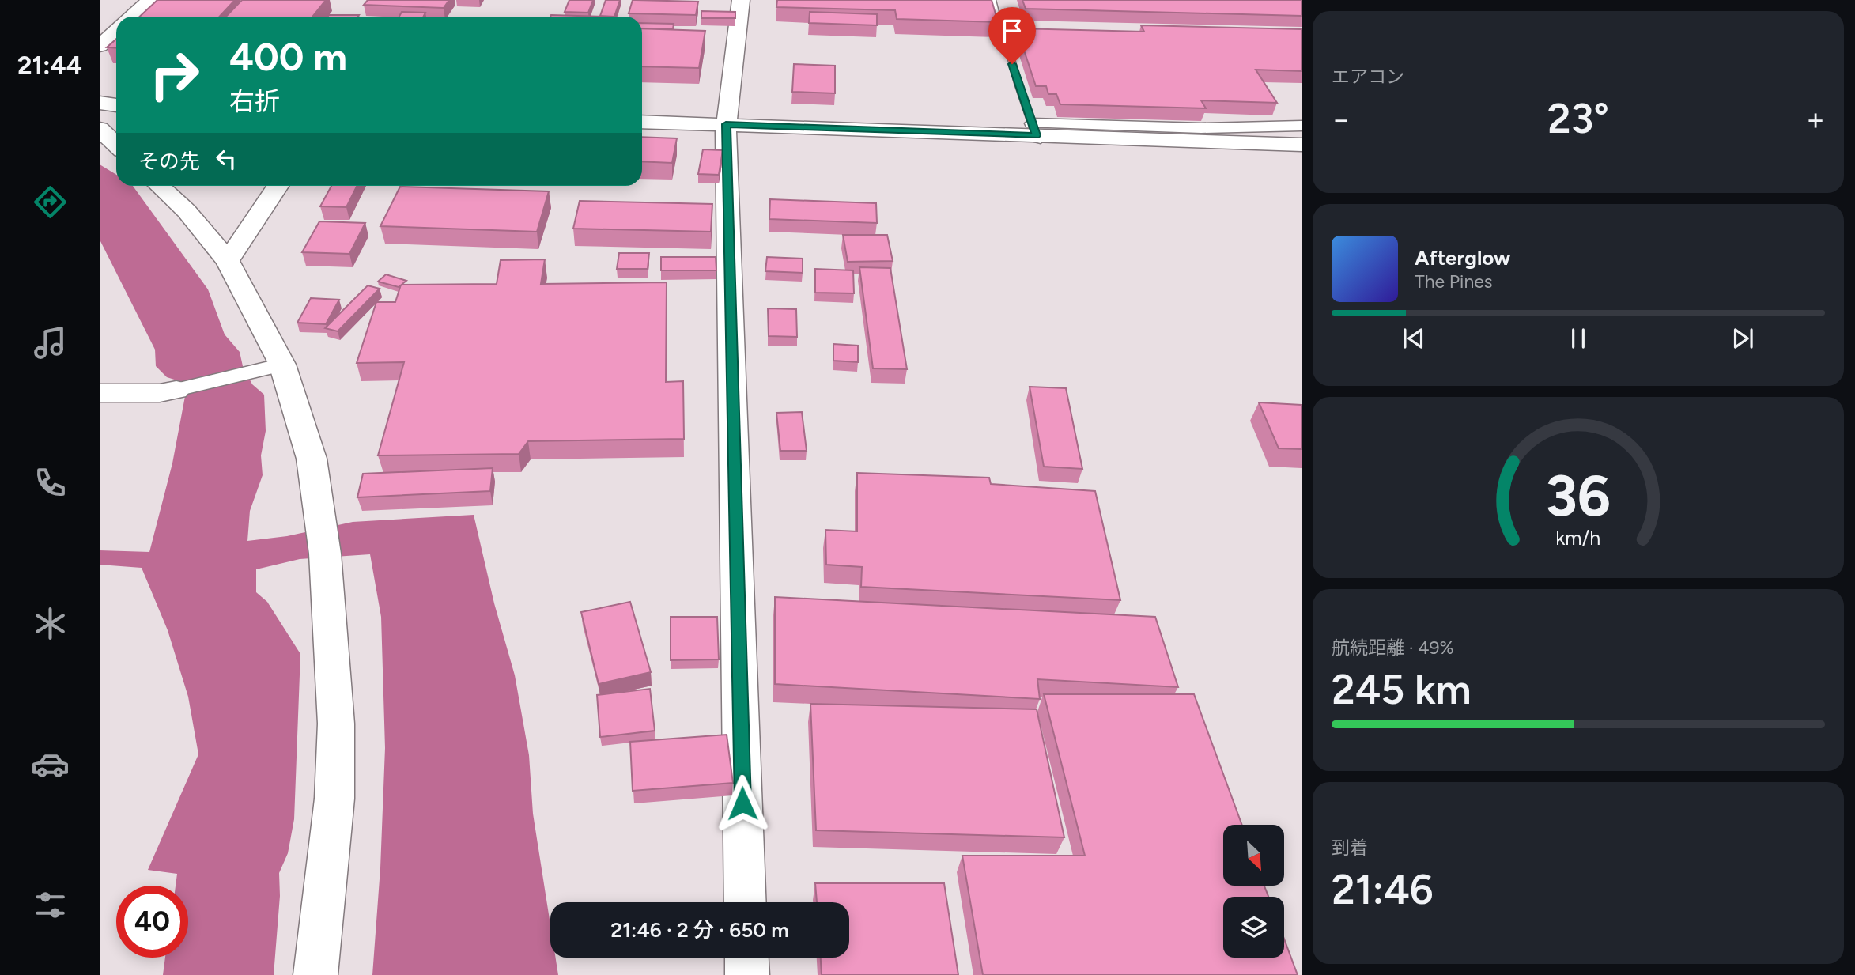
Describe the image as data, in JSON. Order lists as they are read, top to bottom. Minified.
{"north":"bottom right","page":{"tabs":"21:44","tile":["エアコン",["航続距離 · 49%","245 km"],["到着","21:46"]],"turn":["400 m","右折"],"heat":["−","23°","+"],"then":"その先","song":["Afterglow","The Pines"],"limit":"40","trip":"21:46 · 2 分 · 650 m","gauge":["36","km/h"]}}
